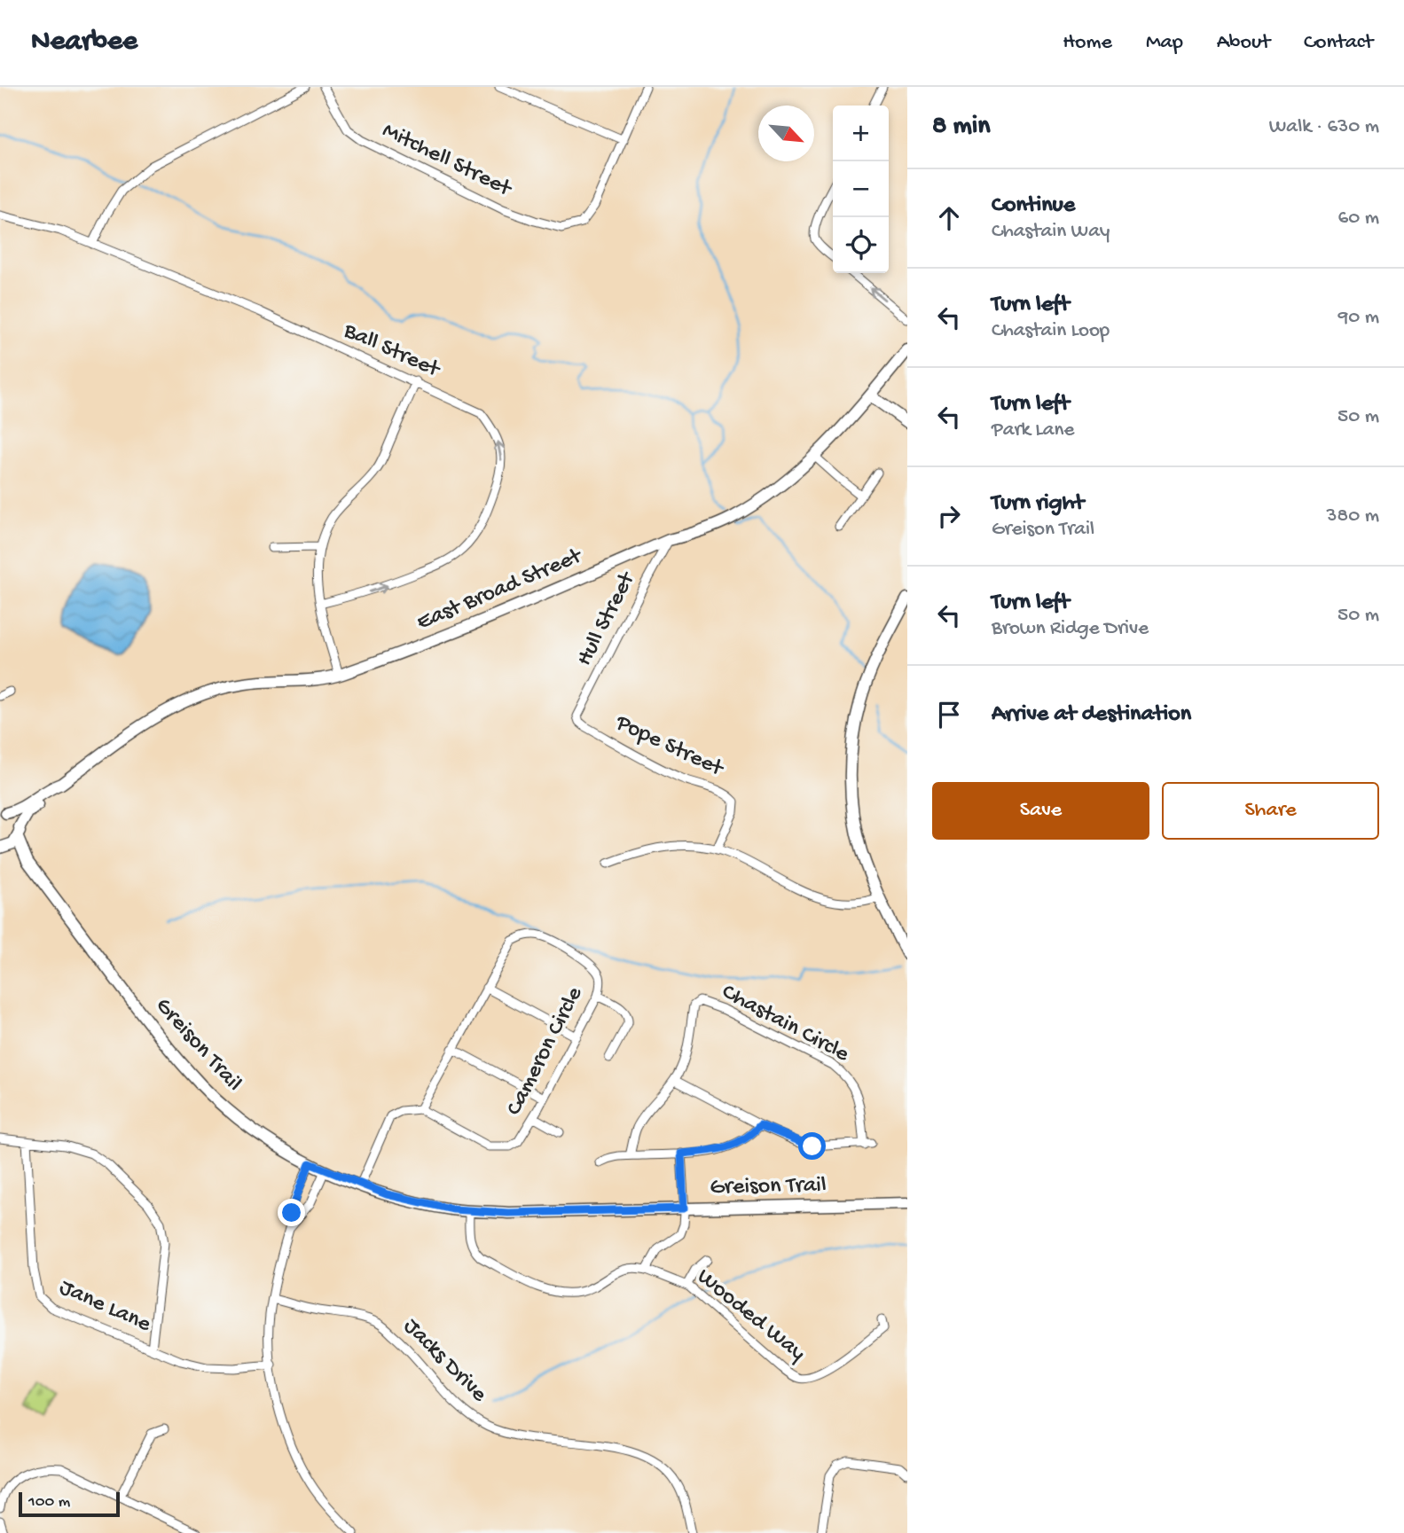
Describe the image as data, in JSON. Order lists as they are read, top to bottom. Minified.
{"streets":{"street":["Mitchell Street","Ball Street","East Broad Street","Hull Street","Pope Street","Chastain Circle","Greison Trail","Cameron Circle","Jane Lane","Wooded Way","Jacks Drive"]},"crossings":[["East Broad Street","Hull Street"],["East Broad Street","Greison Trail"],["Hull Street","Pope Street"],["Greison Trail","Wooded Way"]],"scale_bar":"100 m","north":"bottom right","page":{"header":"Nearbee","nav":["Home","Map","About","Contact"],"heading":["8 min","Walk · 630 m"],"map_buttons":["+","−"],"list":[["Continue","Chastain Way","60 m"],["Turn left","Chastain Loop","90 m"],["Turn left","Park Lane","50 m"],["Turn right","Greison Trail","380 m"],["Turn left","Brown Ridge Drive","50 m"],"Arrive at destination"],"buttons":["Save","Share"],"scale":"100 m"}}
